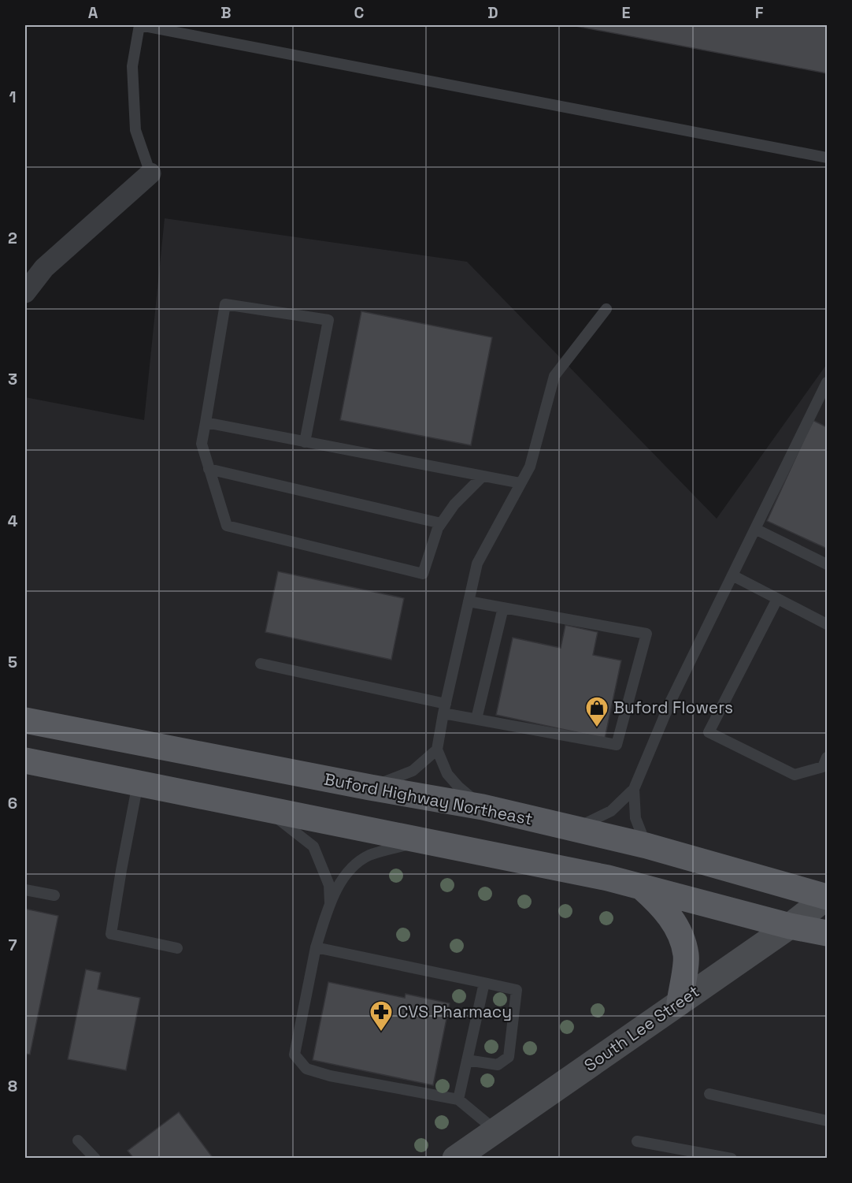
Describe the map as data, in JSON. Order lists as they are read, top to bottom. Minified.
{"streets":{"main road":["Buford Highway Northeast"],"street":["South Lee Street"]},"crossings":[["Buford Highway Northeast","South Lee Street"]],"places":{"shop":["Buford Flowers"],"pharmacy":["CVS Pharmacy"]},"grid":{"columns":["A","B","C","D","E","F"],"rows":["1","2","3","4","5","6","7","8"]}}
